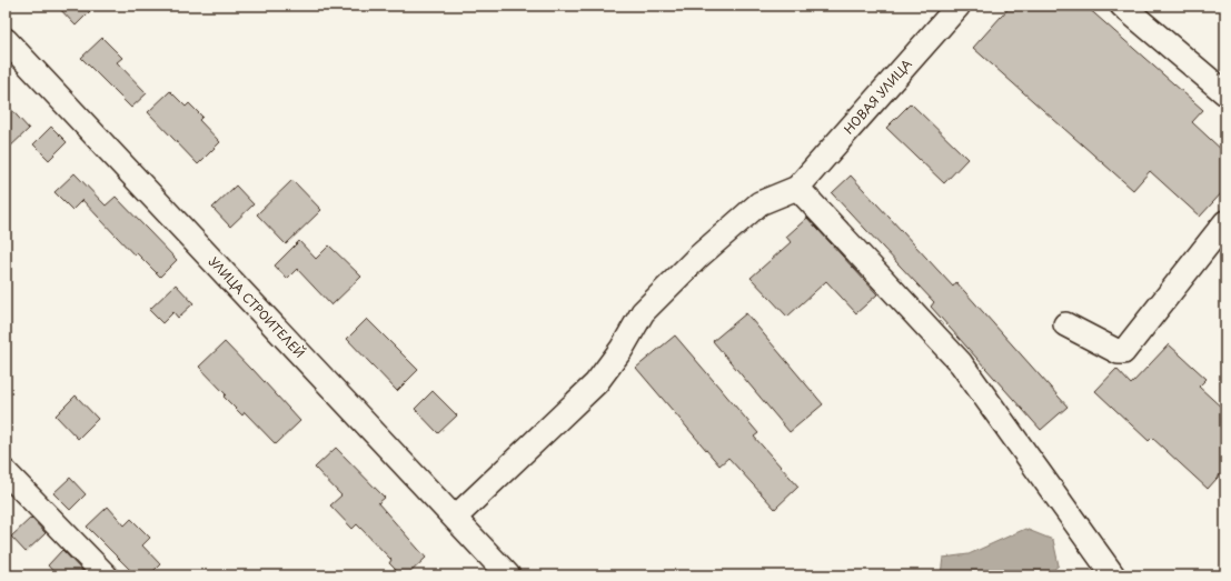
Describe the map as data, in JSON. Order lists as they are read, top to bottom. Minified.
{"streets":{"street":["НОВАЯ УЛИЦА","УЛИЦА СТРОИТЕЛЕЙ"]}}
